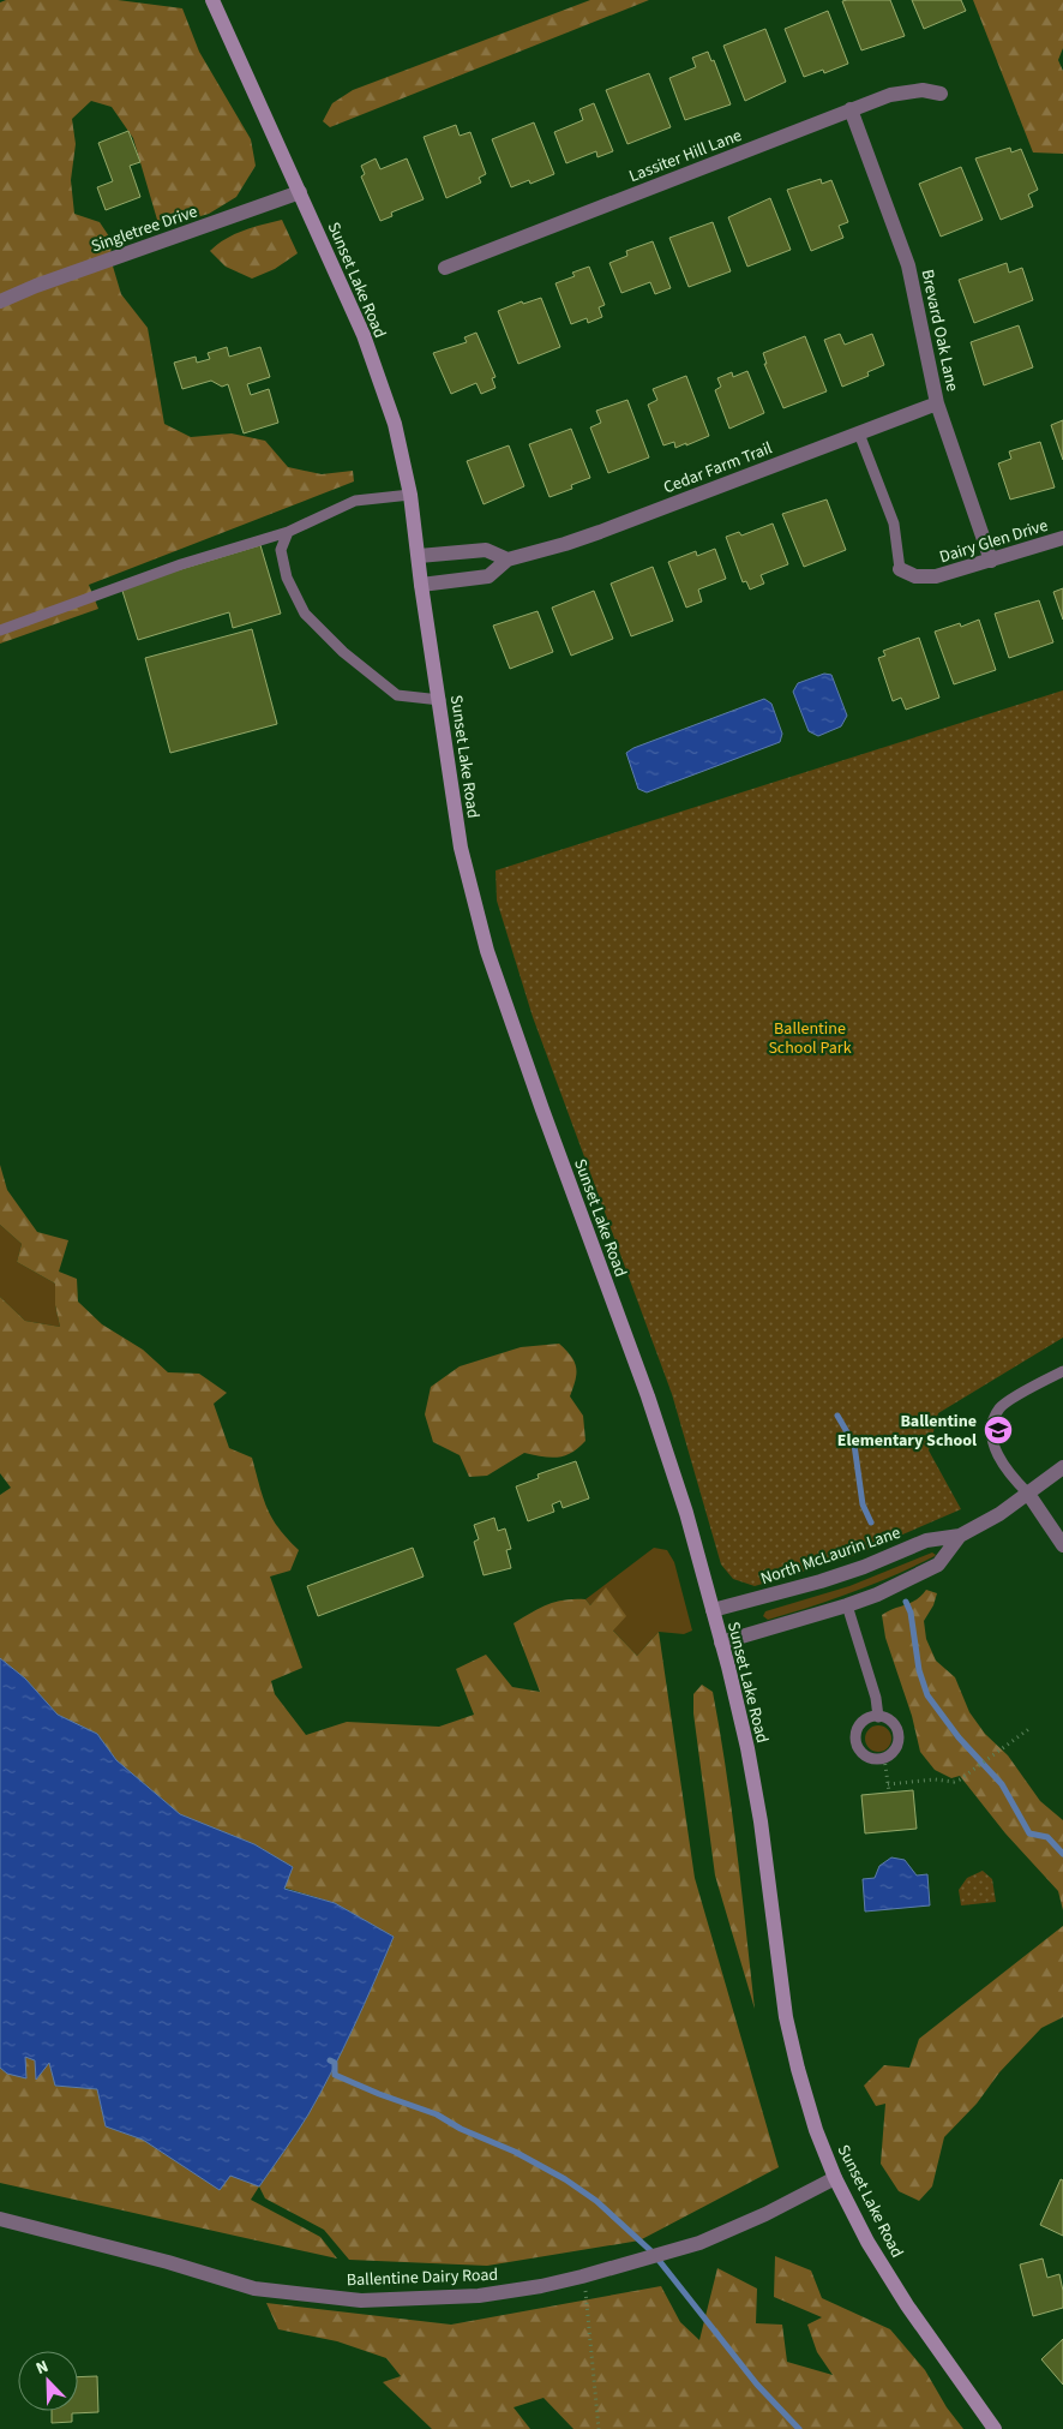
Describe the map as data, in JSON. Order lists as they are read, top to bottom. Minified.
{"streets":{"main road":["Sunset Lake Road"],"street":["Lassiter Hill Lane","Singletree Drive","Brevard Oak Lane","Cedar Farm Trail","Dairy Glen Drive","North McLaurin Lane","Ballentine Dairy Road"]},"crossings":[["Lassiter Hill Lane","Brevard Oak Lane"],["Singletree Drive","Sunset Lake Road"],["Sunset Lake Road","Cedar Farm Trail"],["Sunset Lake Road","North McLaurin Lane"],["Sunset Lake Road","Ballentine Dairy Road"],["Brevard Oak Lane","Cedar Farm Trail"],["Brevard Oak Lane","Dairy Glen Drive"]],"parks":["Ballentine School Park"],"places":{"school or university":["Ballentine Elementary School"]},"north":"top left"}
